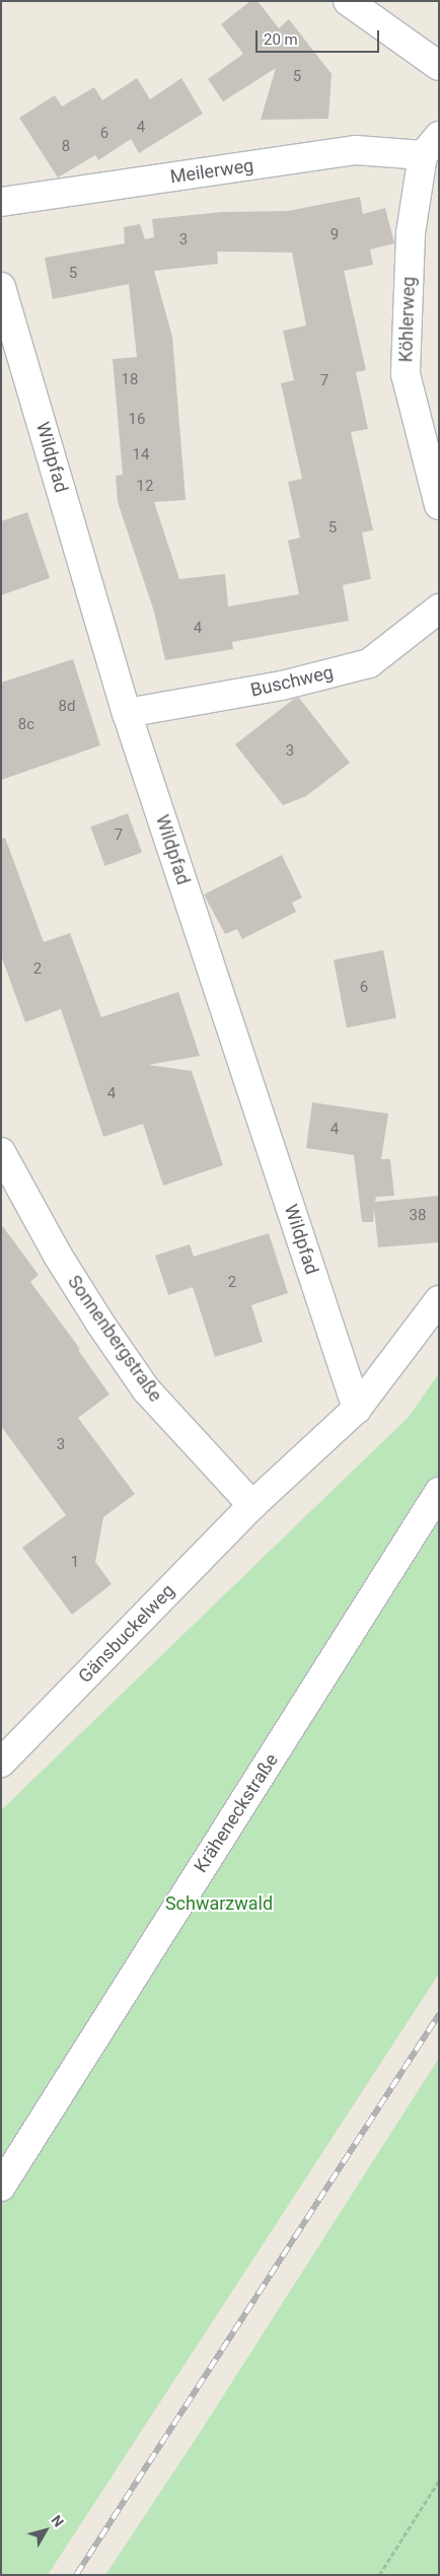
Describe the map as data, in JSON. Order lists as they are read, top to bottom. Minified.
{"streets":{"street":["Meilerweg","Köhlerweg","Wildpfad","Buschweg","Sonnenbergstraße","Gänsbuckelweg","Kräheneckstraße"]},"crossings":[["Meilerweg","Köhlerweg"],["Wildpfad","Buschweg"],["Wildpfad","Gänsbuckelweg"],["Sonnenbergstraße","Gänsbuckelweg"]],"parks":["Schwarzwald"],"house_numbers":["5","4","6","8","9","3","5","18","7","16","14","12","5","4","8d","8c","3","7","2","6","4","4","38","2","3","1"],"scale_bar":"20 m","north":"top right"}
